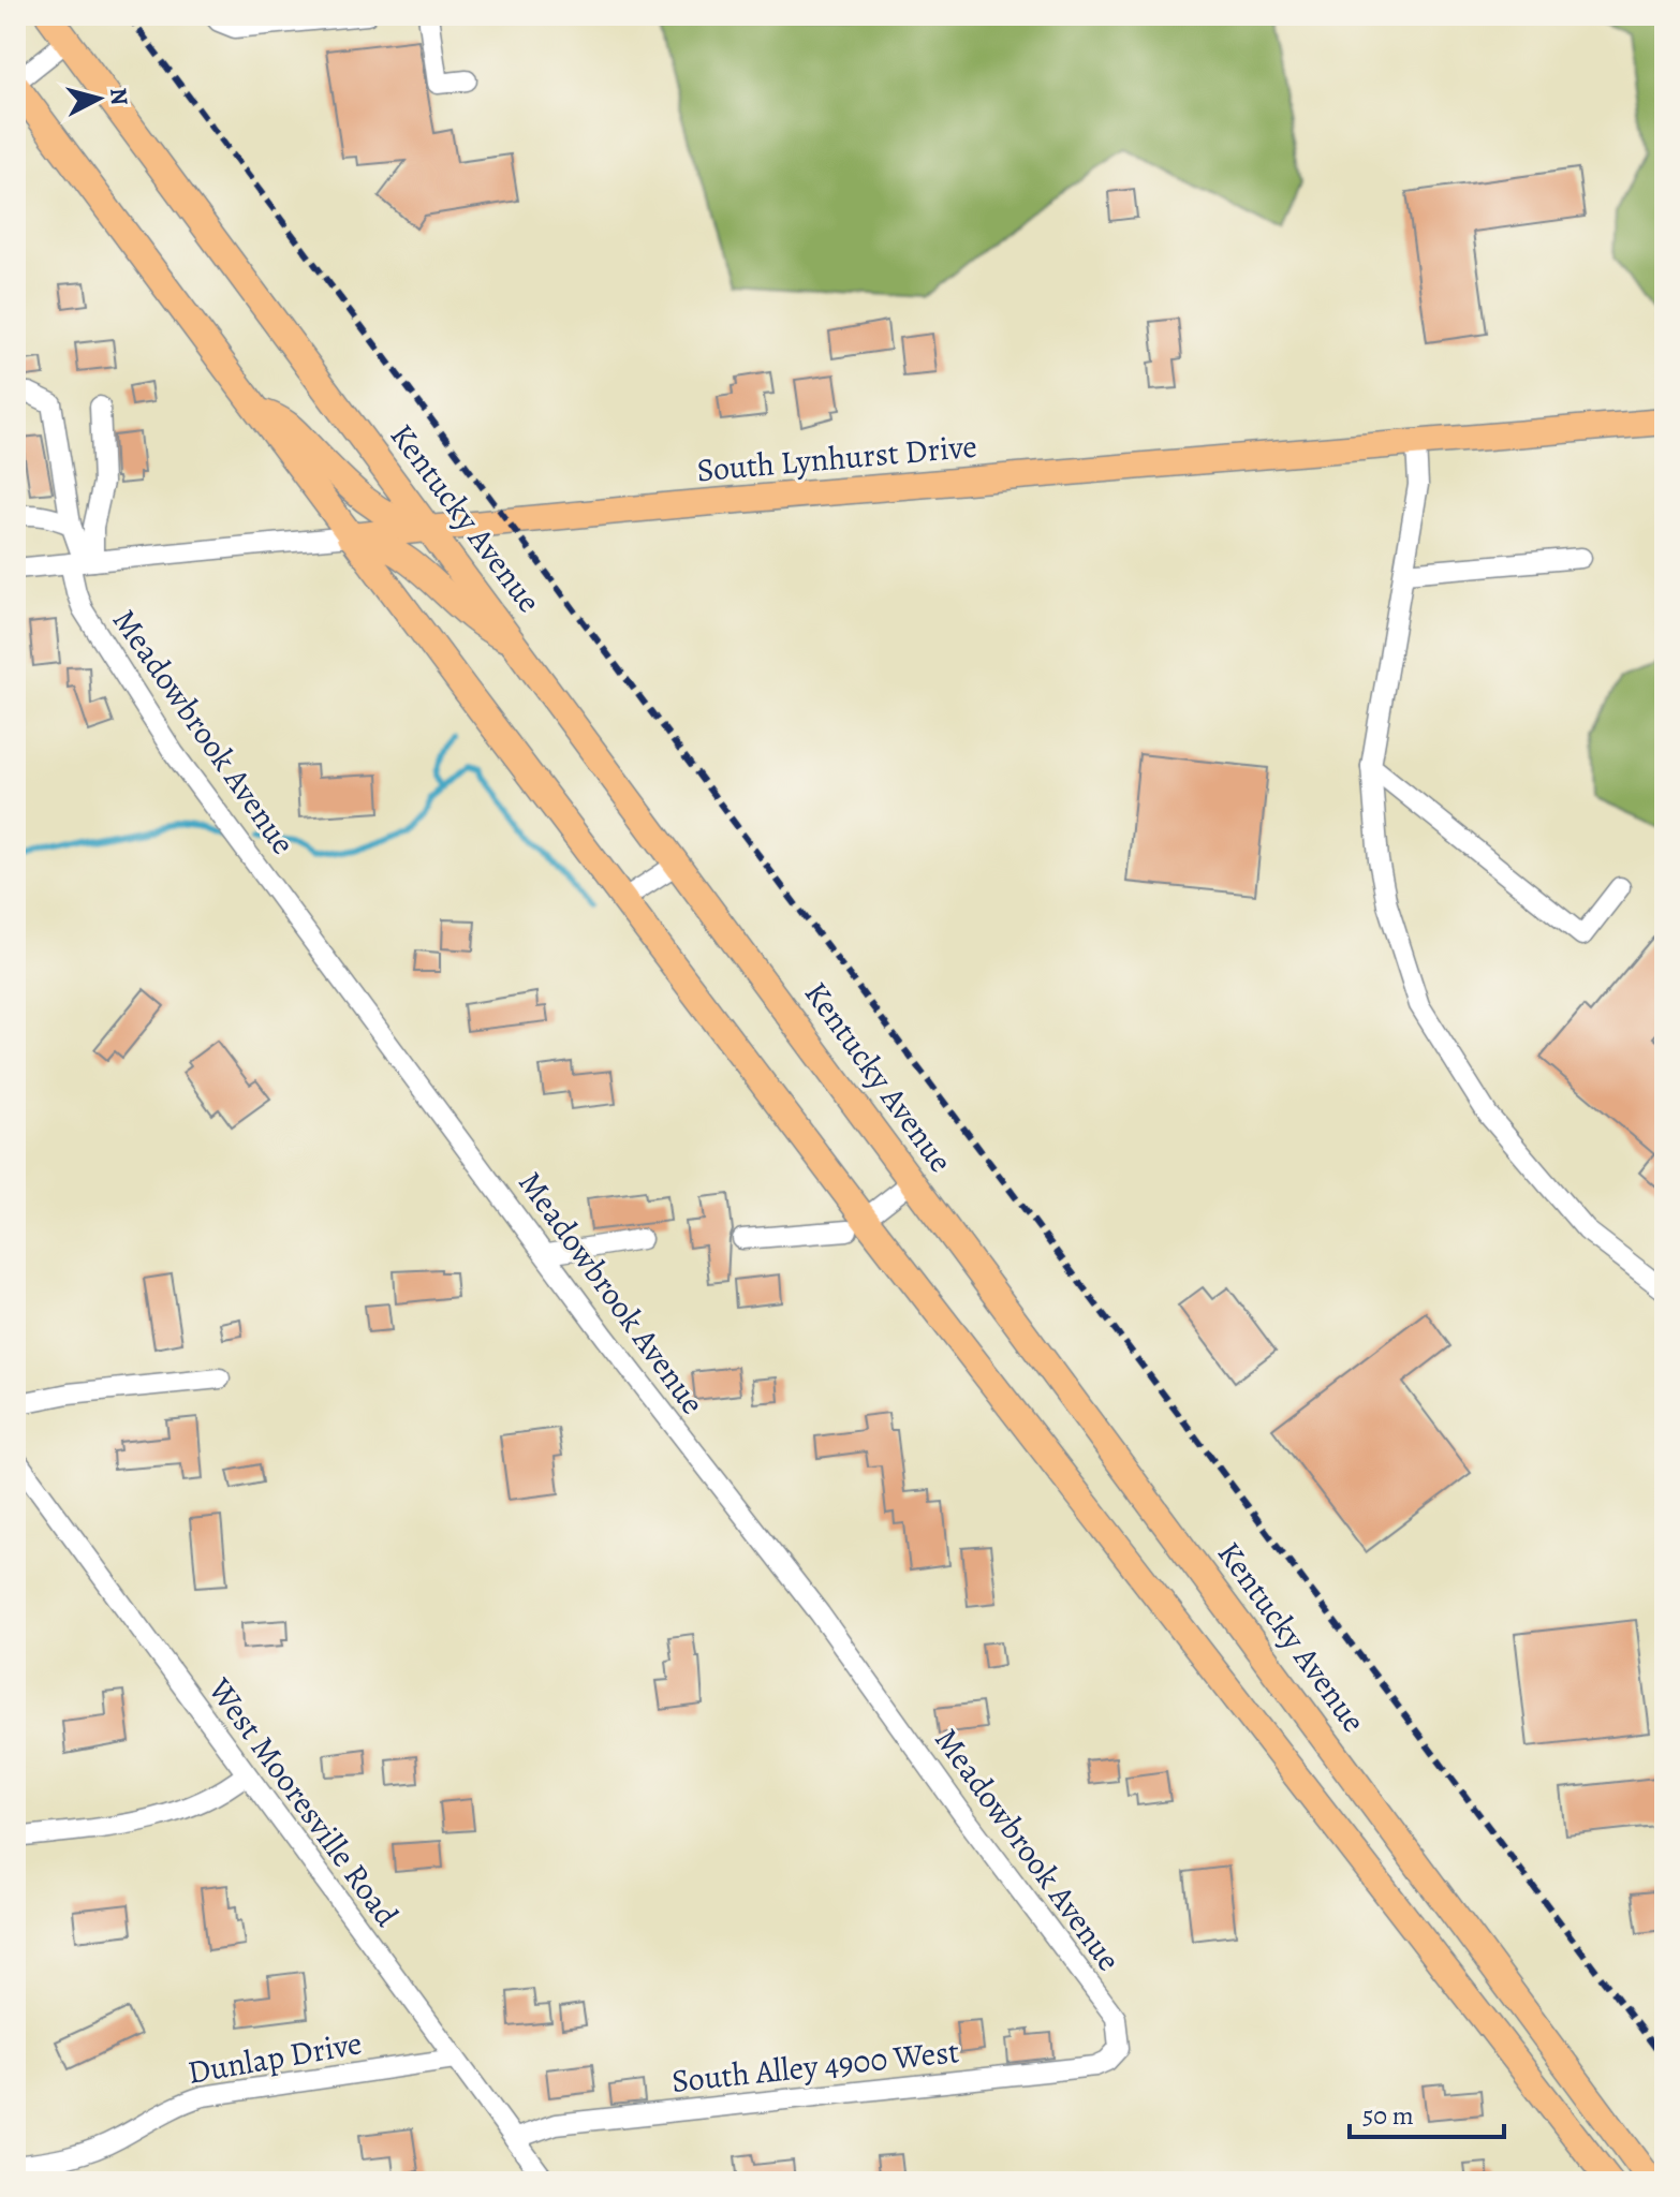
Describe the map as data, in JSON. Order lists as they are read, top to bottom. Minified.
{"streets":{"main road":["South Lynhurst Drive","Kentucky Avenue"],"street":["Meadowbrook Avenue","West Mooresville Road","Dunlap Drive","South Alley 4900 West"]},"crossings":[["South Lynhurst Drive","Kentucky Avenue"],["South Lynhurst Drive","Meadowbrook Avenue"],["Meadowbrook Avenue","South Alley 4900 West"],["West Mooresville Road","Dunlap Drive"],["West Mooresville Road","South Alley 4900 West"]],"scale_bar":"50 m","north":"right"}
